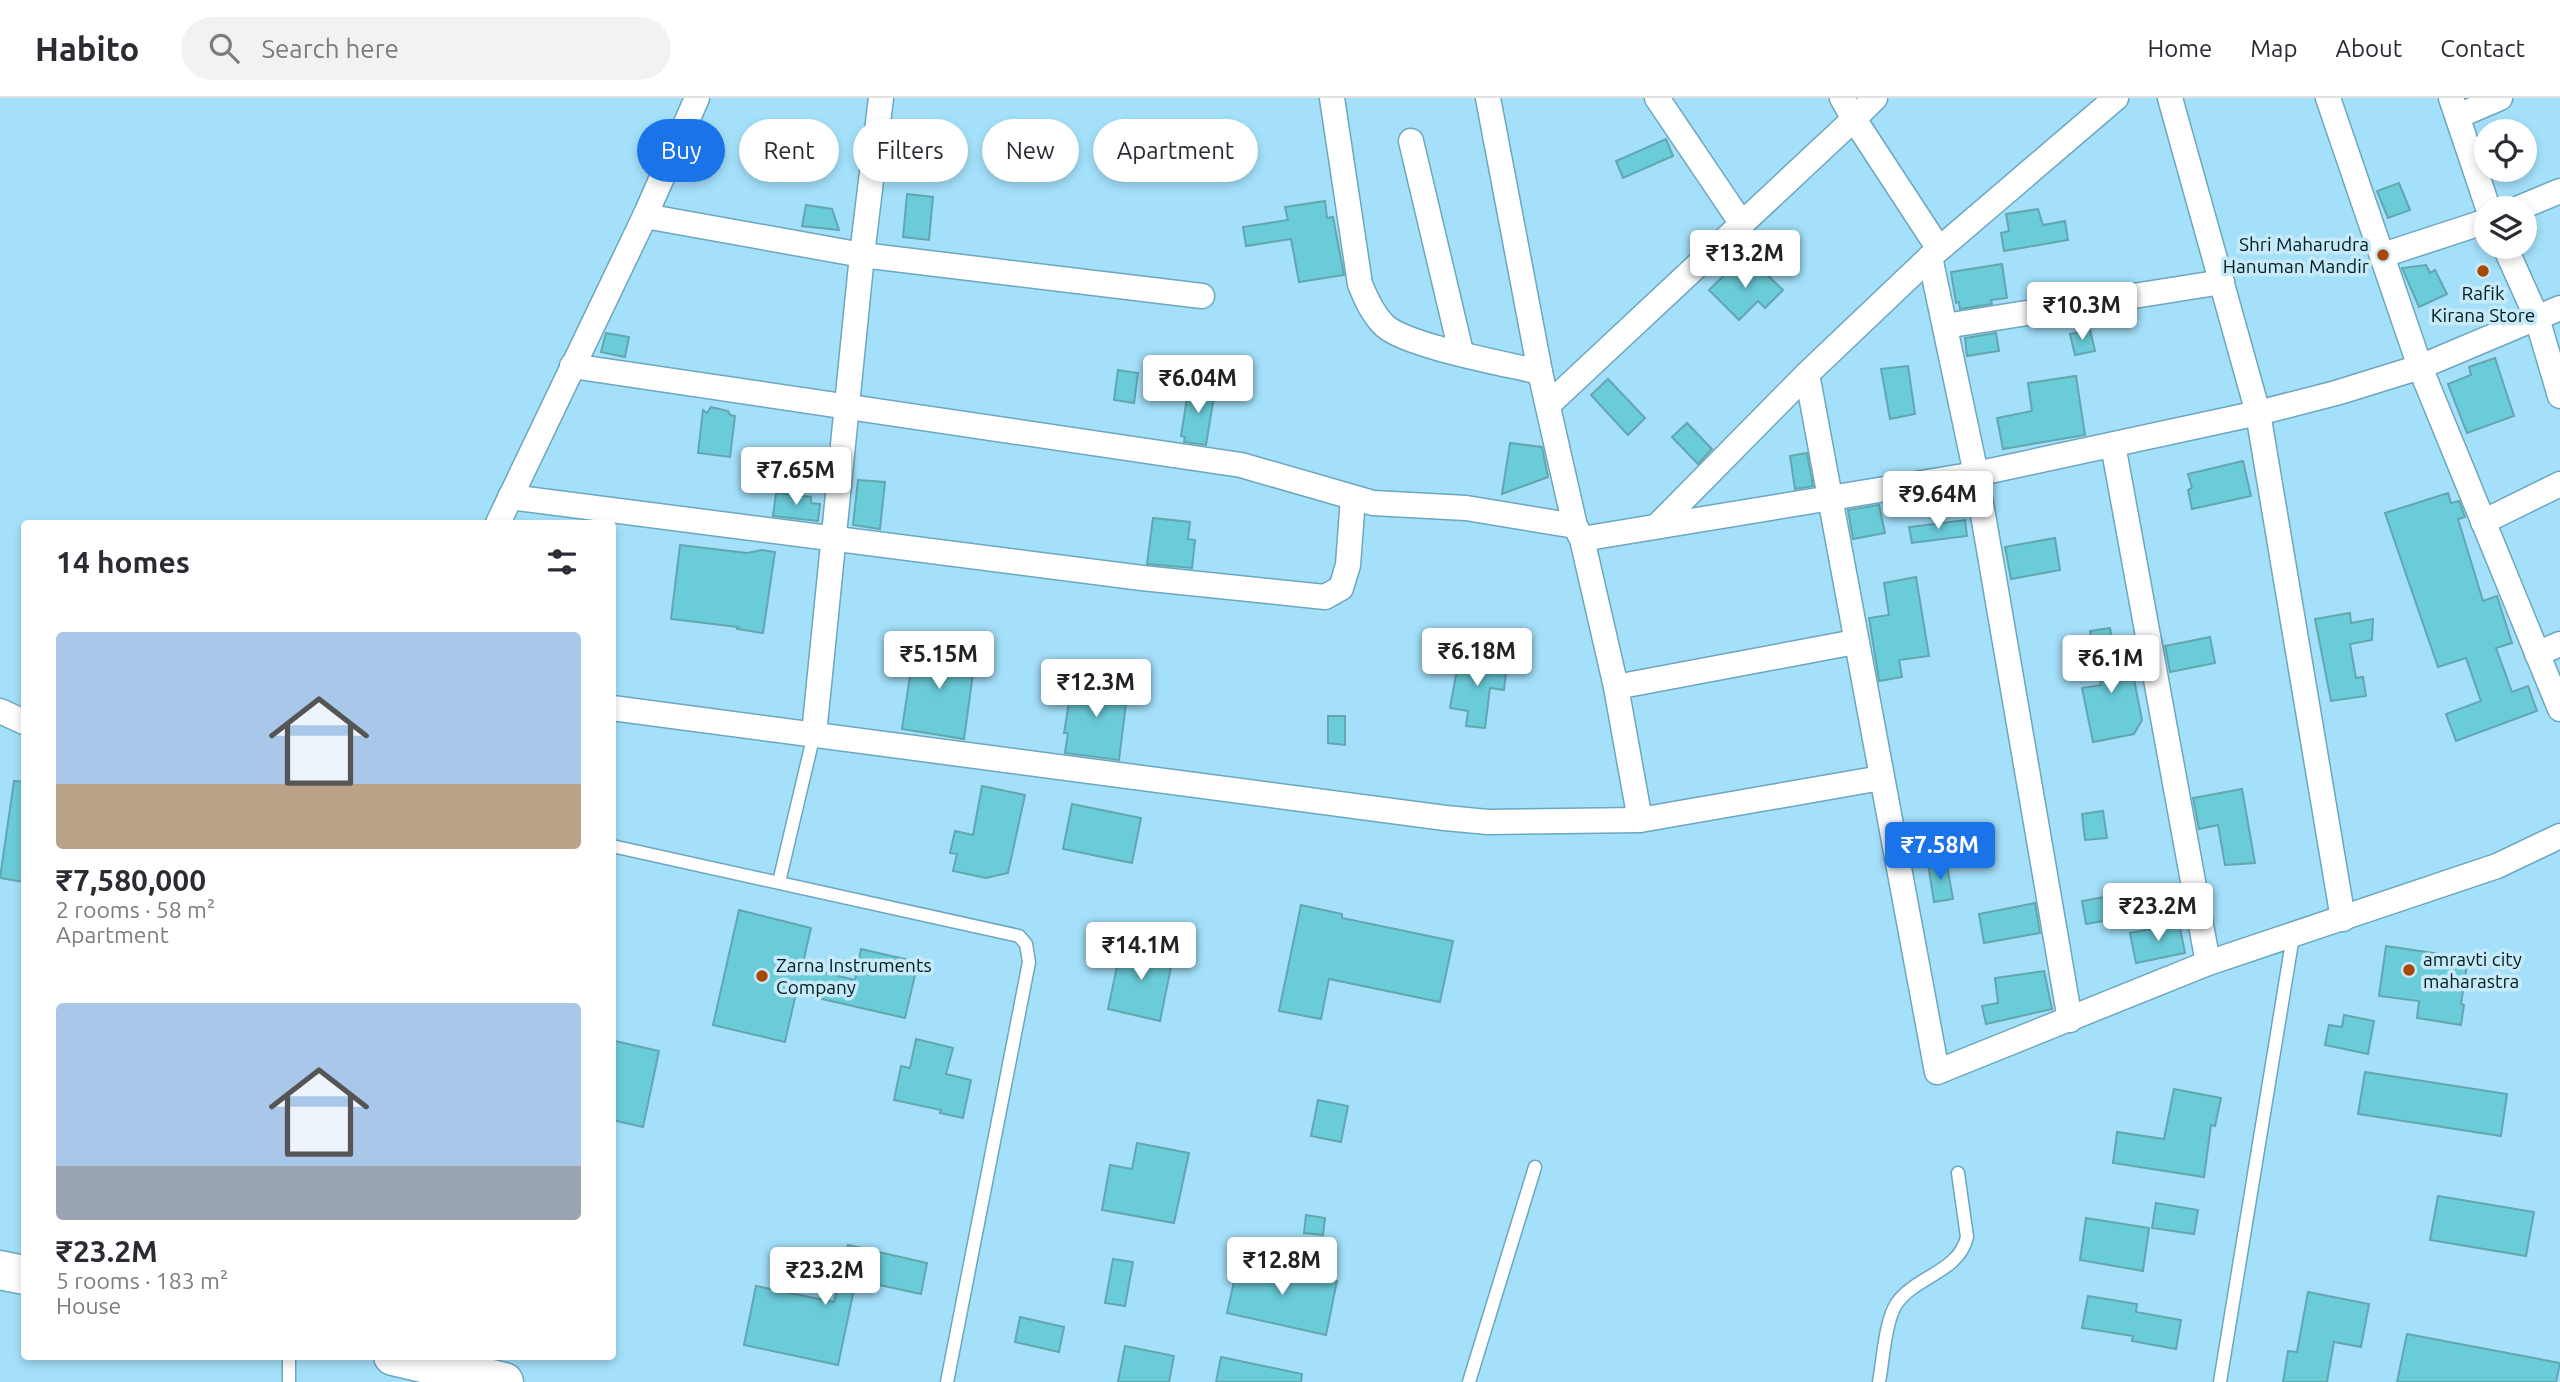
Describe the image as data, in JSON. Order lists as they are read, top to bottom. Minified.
{"places":["Shri Maharudra Hanuman Mandir","Rafik Kirana Store","amravti city maharastra","Zarna Instruments Company"],"page":{"header":"Habito","search":"Search here","nav":["Home","Map","About","Contact"],"chip":["Buy","Rent","Filters","New","Apartment"],"price":["₹13.2M","₹10.3M","₹6.04M","₹7.65M","₹9.64M","₹6.18M","₹5.15M","₹6.1M","₹12.3M","₹7.58M","₹23.2M","₹14.1M","₹12.8M","₹23.2M"],"heading":"14 homes","list":[{"name":"₹7,580,000","note":"2 rooms · 58 m² · Apartment"},{"name":"₹23.2M","note":"5 rooms · 183 m² · House"}]}}
